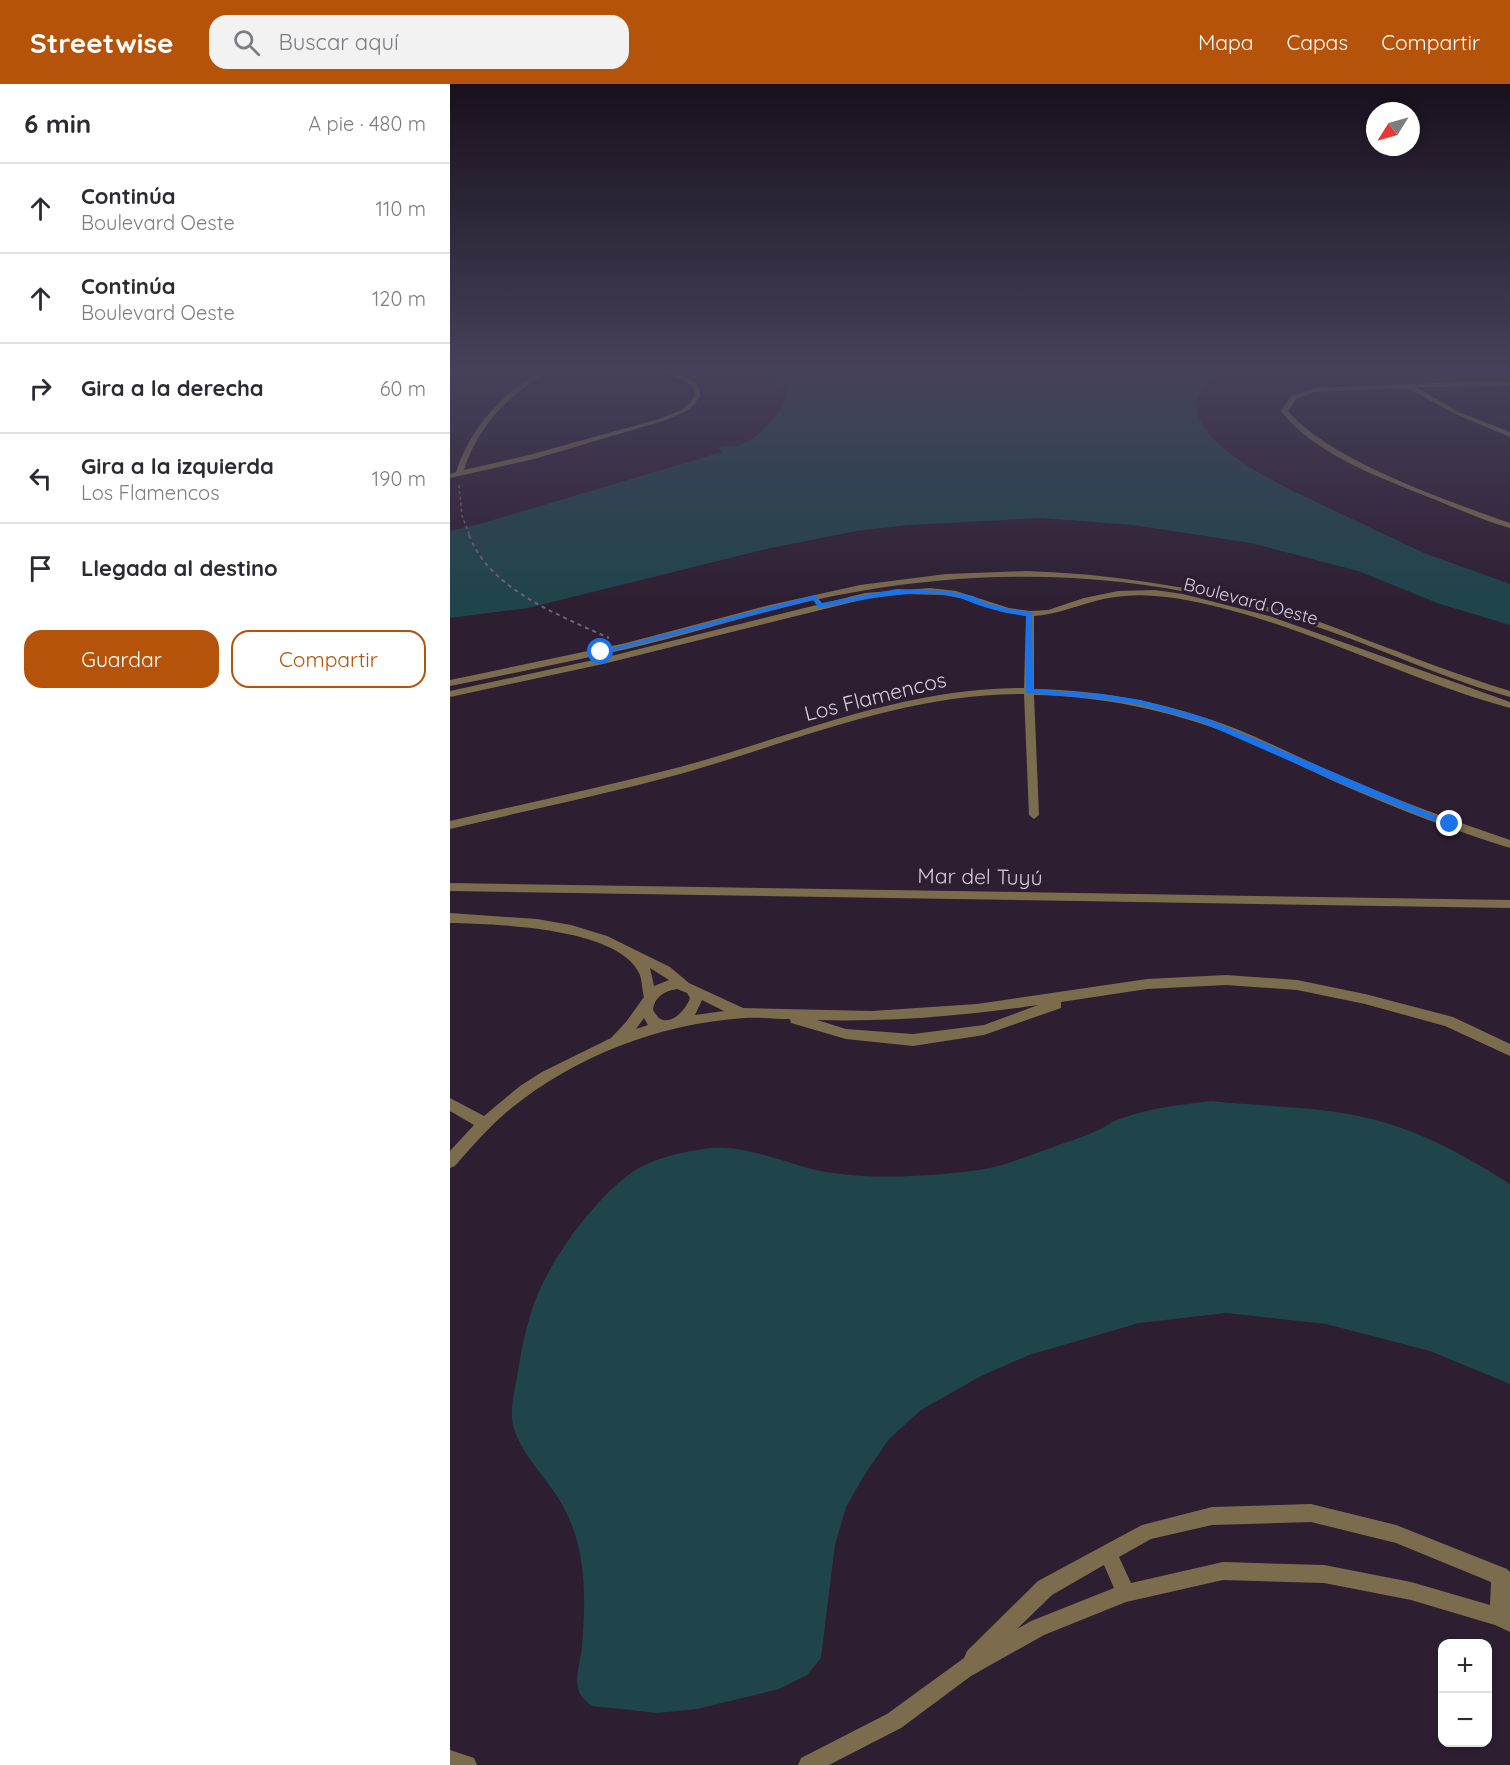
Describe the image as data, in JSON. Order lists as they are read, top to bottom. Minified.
{"streets":{"street":["Boulevard Oeste","Los Flamencos","Mar del Tuyú"]},"north":"bottom left","page":{"header":"Streetwise","search":"Buscar aquí","nav":["Mapa","Capas","Compartir"],"heading":["6 min","A pie · 480 m"],"list":[["Continúa","Boulevard Oeste","110 m"],["Continúa","Boulevard Oeste","120 m"],["Gira a la derecha","60 m"],["Gira a la izquierda","Los Flamencos","190 m"],"Llegada al destino"],"buttons":["Guardar","Compartir"],"map_buttons":["+","−"]}}
